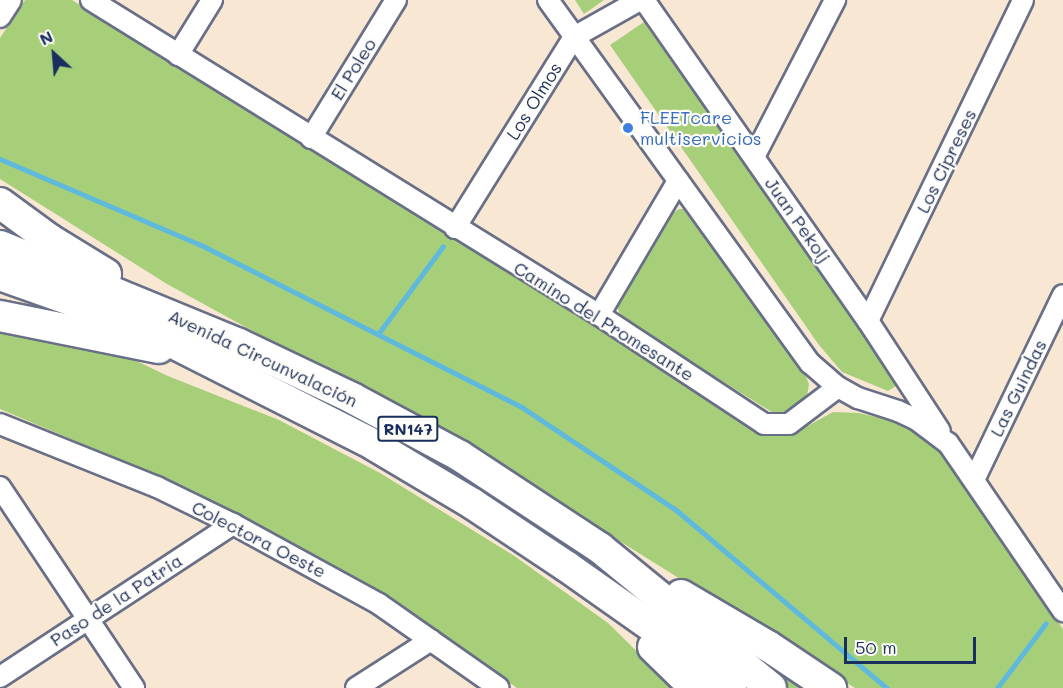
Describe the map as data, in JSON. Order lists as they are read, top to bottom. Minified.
{"streets":{"highway":["Avenida Circunvalación","RN147"],"street":["El Poleo","Los Olmos","Los Cipreses","Juan Pekolj","Camino del Promesante","Las Guindas","Colectora Oeste","Paso de la Patria"]},"crossings":[["El Poleo","Camino del Promesante"],["Los Olmos","Juan Pekolj"],["Los Olmos","Camino del Promesante"],["Los Cipreses","Juan Pekolj"],["Colectora Oeste","Paso de la Patria"]],"places":["FLEETcare multiservicios"],"scale_bar":"50 m","north":"top left"}
